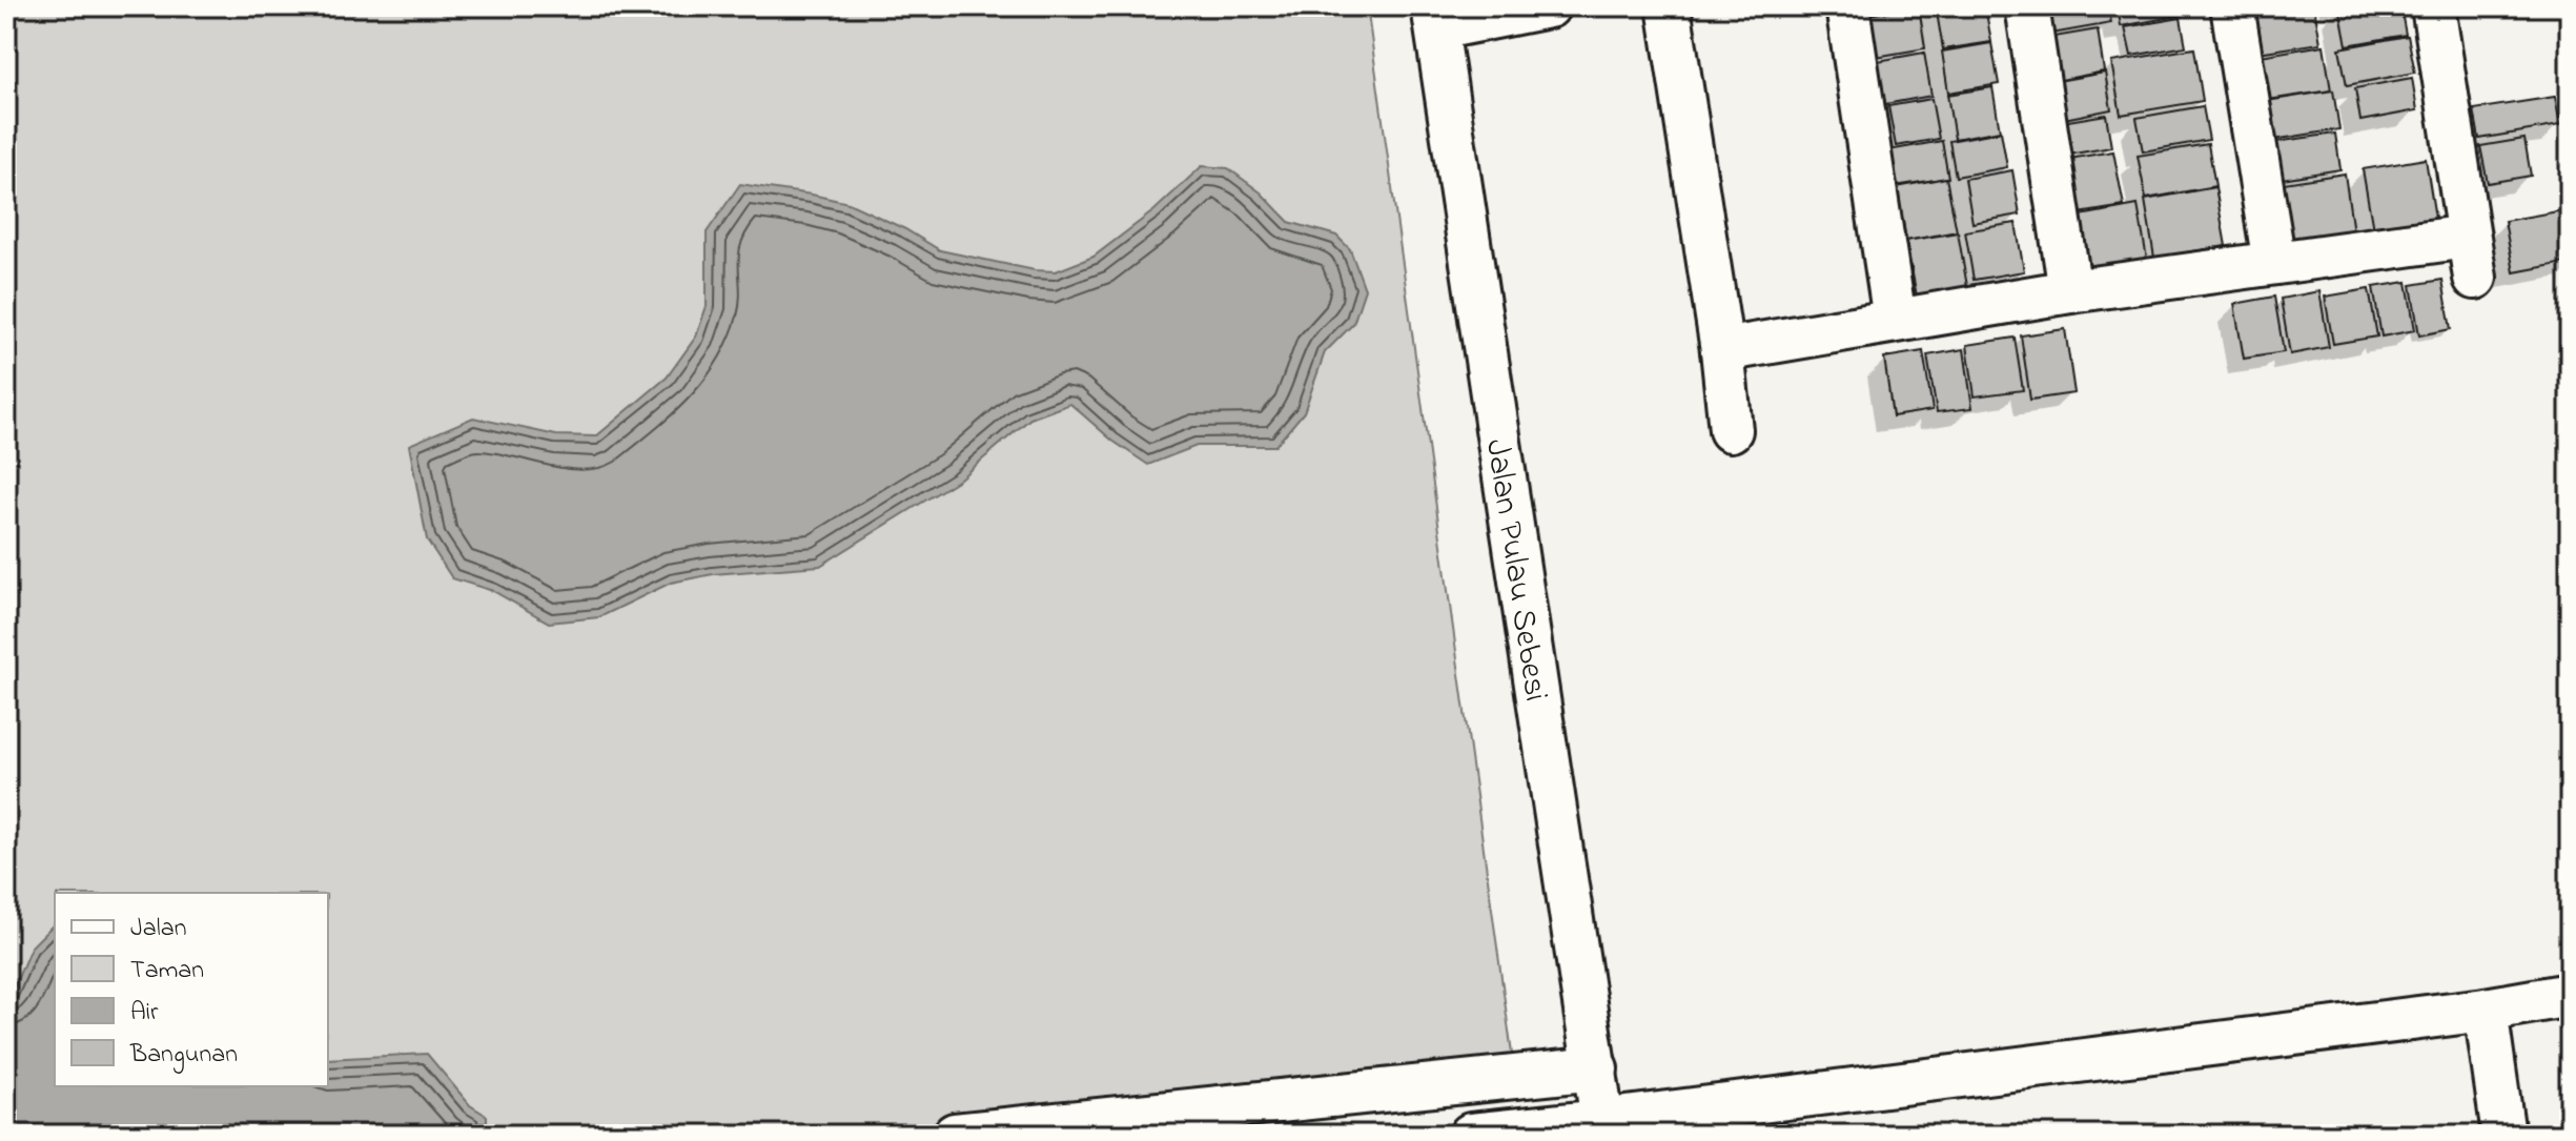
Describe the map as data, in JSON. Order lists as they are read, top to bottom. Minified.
{"streets":{"street":["Jalan Pulau Sebesi"]},"legend":["Jalan","Taman","Air","Bangunan"]}
